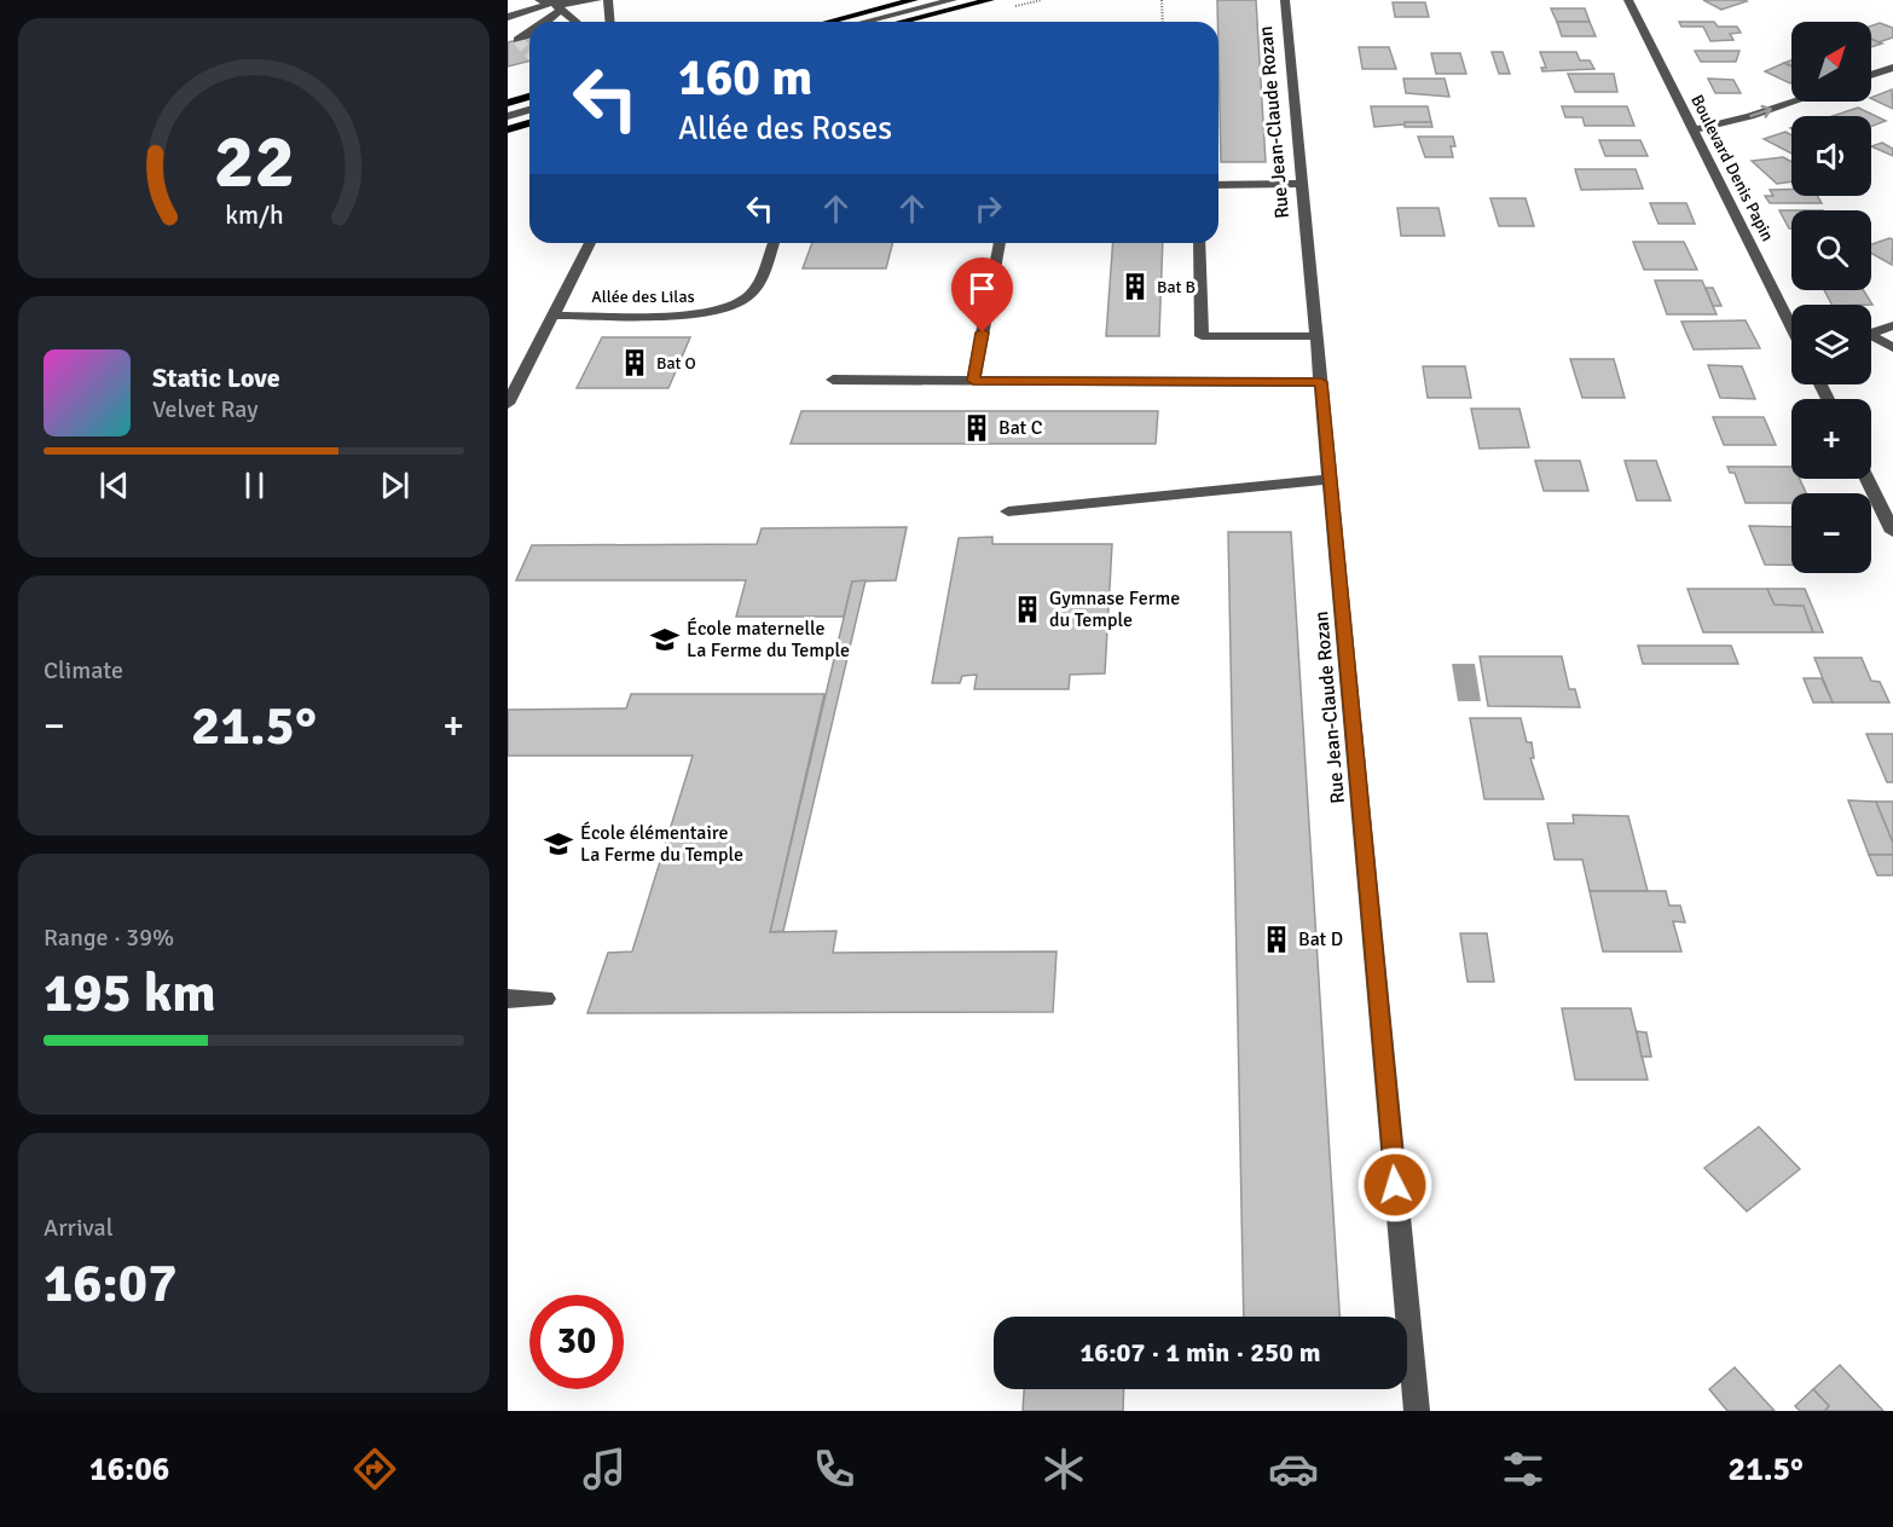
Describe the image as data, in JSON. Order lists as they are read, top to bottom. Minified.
{"streets":{"street":["Rue Jean-Claude Rozan","Boulevard Denis Papin","Allée des Lilas"]},"places":{"building":["Bat B","Bat O","Bat C","Gymnase Ferme du Temple","Bat D"],"school or university":["École maternelle La Ferme du Temple","École élémentaire La Ferme du Temple"]},"north":"top right","page":{"map_buttons":["+","−"],"turn":["160 m","Allée des Roses"],"song":["Static Love","Velvet Ray"],"tile":["Climate",["Range · 39%","195 km"],["Arrival","16:07"]],"heat":["−","21.5°","+"],"limit":"30","trip":"16:07 · 1 min · 250 m","tabs":["16:06","21.5°"],"gauge":["22","km/h"]}}
